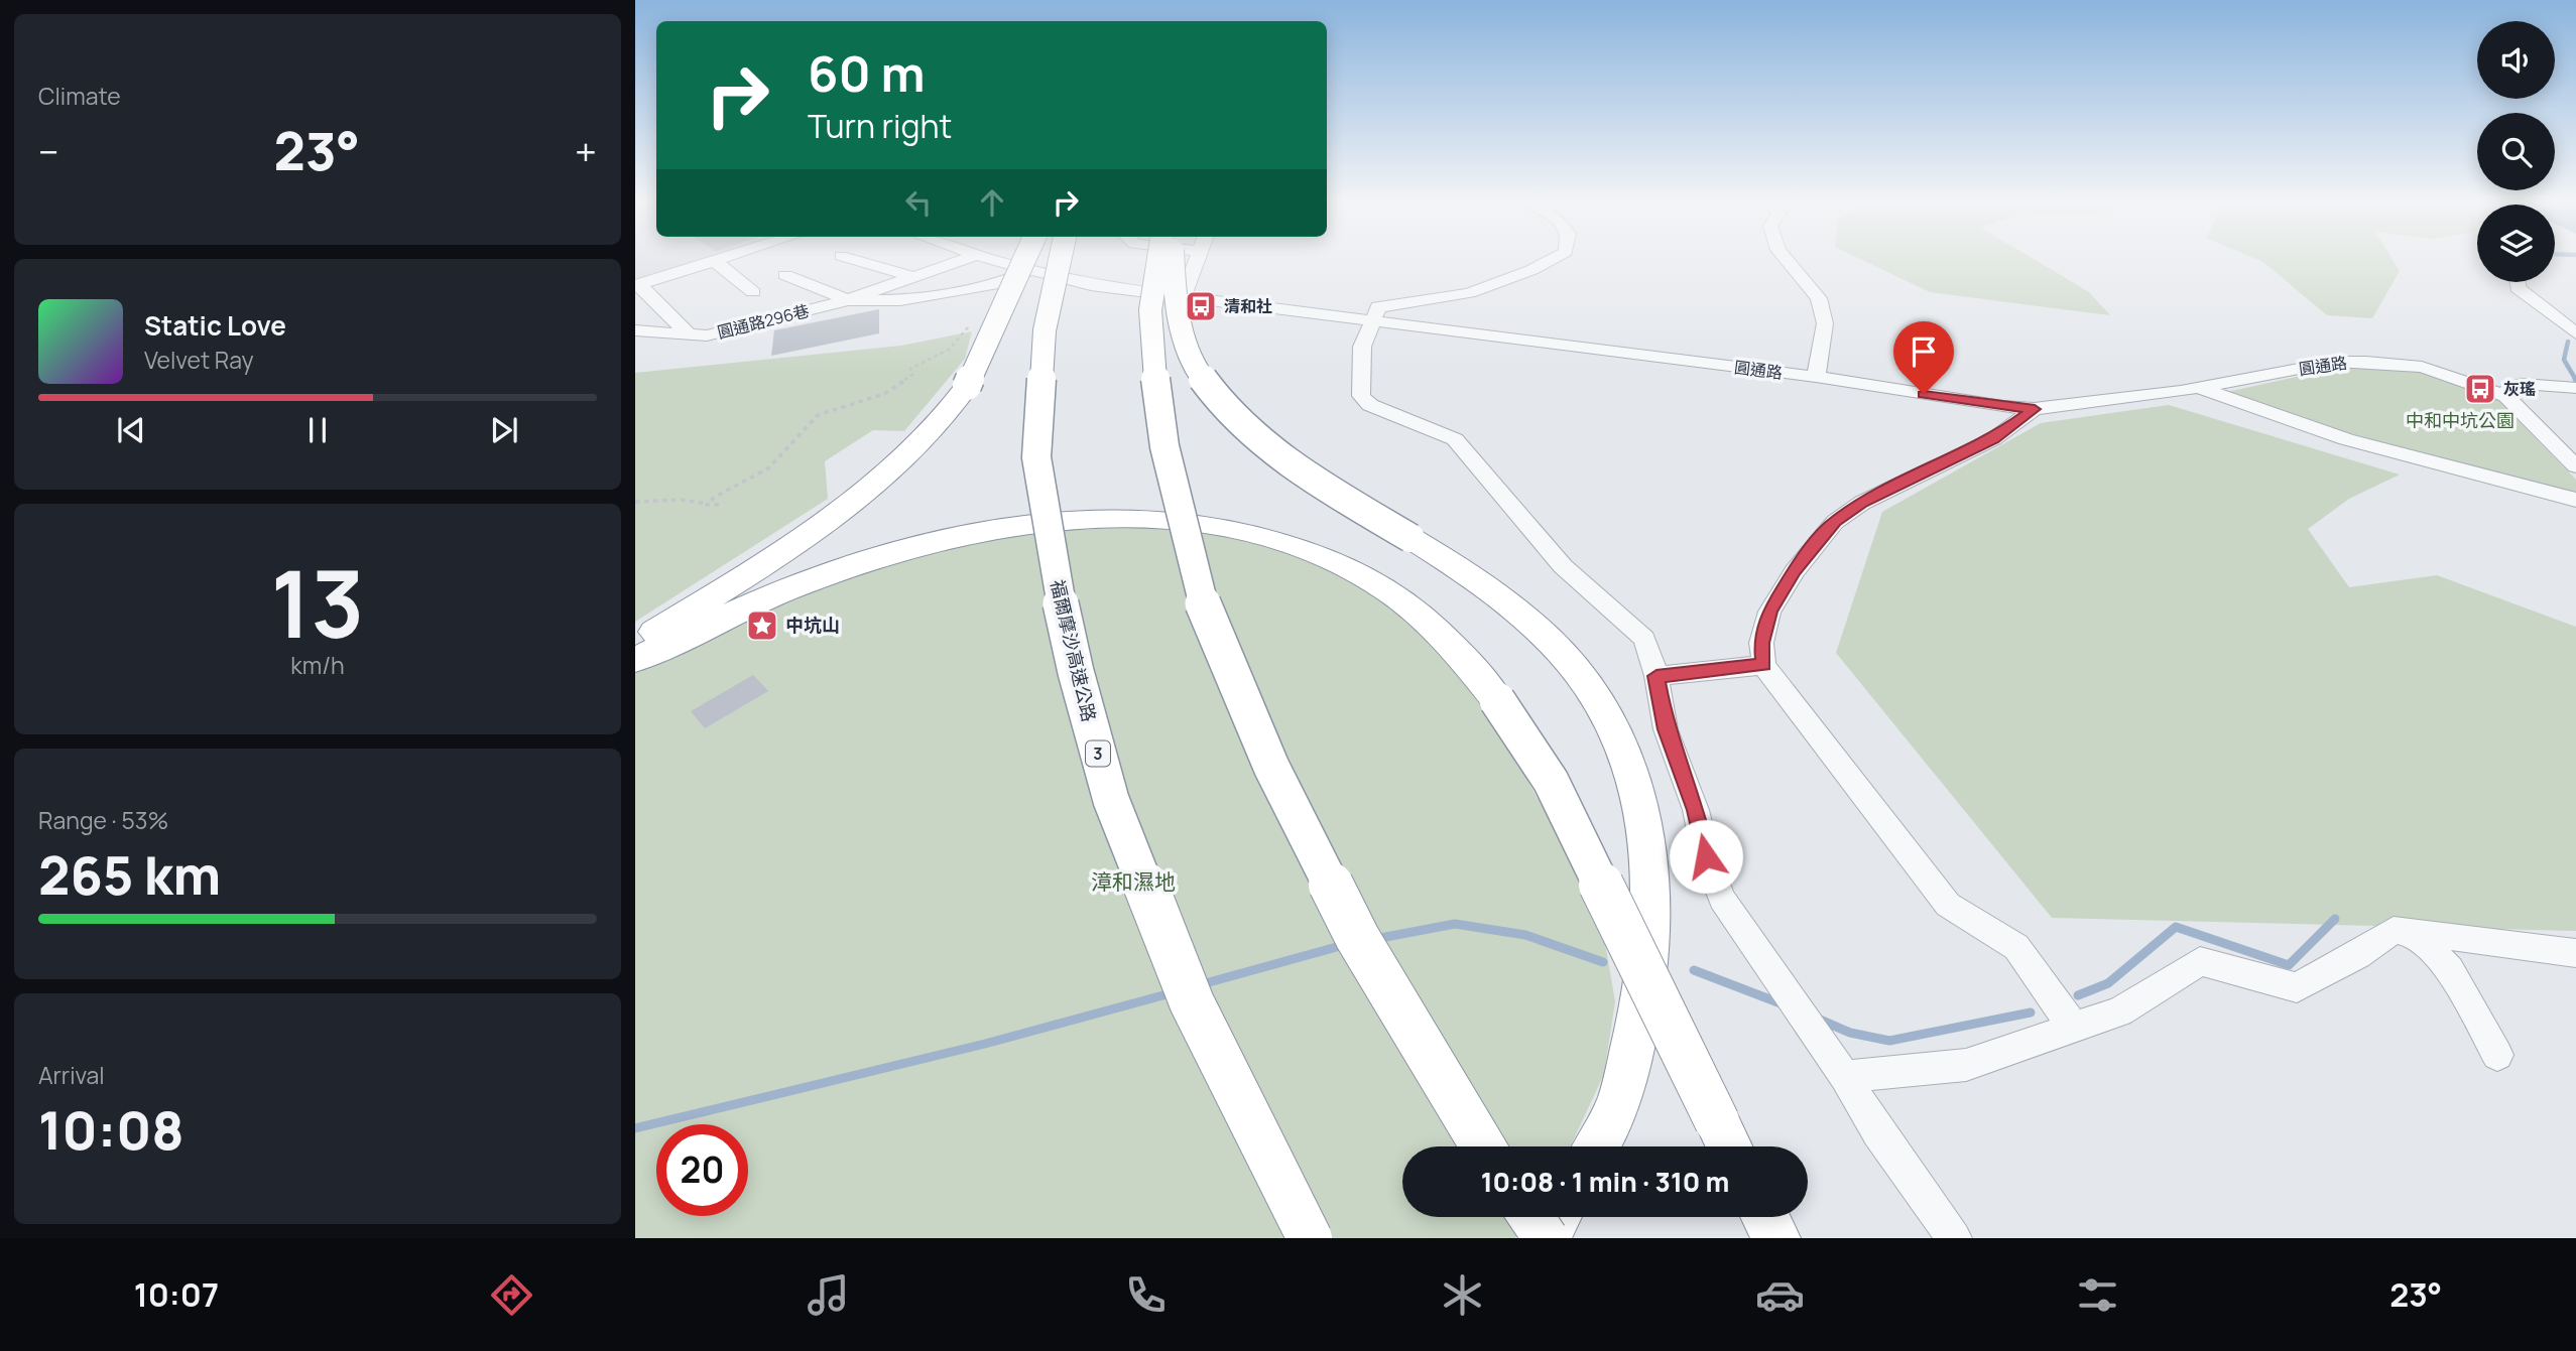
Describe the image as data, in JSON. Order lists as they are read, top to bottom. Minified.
{"streets":{"highway":["福爾摩沙高速公路","3"],"street":["圓通路296巷","圓通路"]},"crossings":[["圓通路296巷","圓通路"]],"parks":["中和中坑公園","漳和濕地"],"places":{"bus stop":["清和社","灰瑤"],"place":["中坑山"]},"page":{"tile":["Climate",["13","km/h"],["Range · 53%","265 km"],["Arrival","10:08"]],"turn":["60 m","Turn right"],"heat":["−","23°","+"],"song":["Static Love","Velvet Ray"],"limit":"20","trip":"10:08 · 1 min · 310 m","tabs":["10:07","23°"]}}
